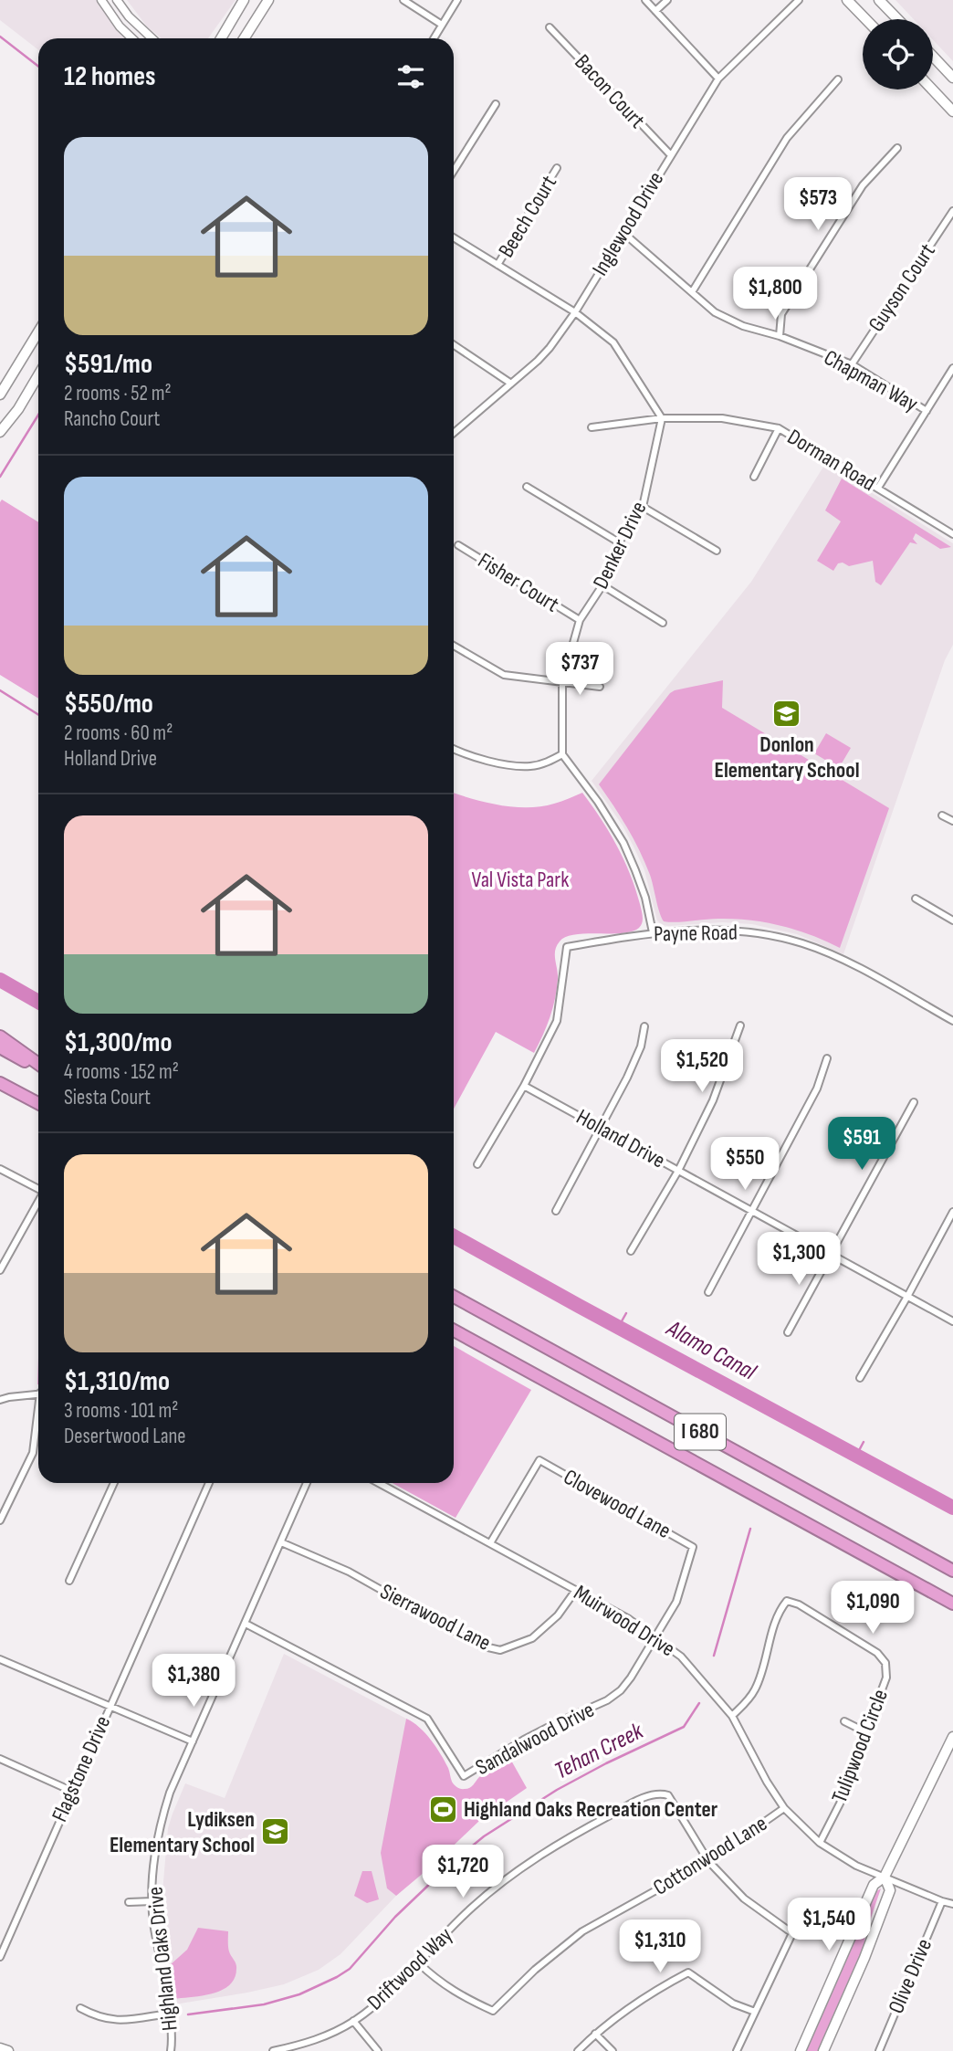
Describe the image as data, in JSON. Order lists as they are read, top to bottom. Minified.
{"streets":{"highway":["I 680"],"street":["Bacon Court","Beech Court","Inglewood Drive","Guyson Court","Chapman Way","Dorman Road","Denker Drive","Fisher Court","Payne Road","Holland Drive","Clovewood Lane","Sierrawood Lane","Muirwood Drive","Sandalwood Drive","Tulipwood Circle","Flagstone Drive","Cottonwood Lane","Highland Oaks Drive","Driftwood Way","Olive Drive"]},"crossings":[["Bacon Court","Inglewood Drive"],["Inglewood Drive","Chapman Way"],["Guyson Court","Chapman Way"],["Dorman Road","Denker Drive"],["Denker Drive","Fisher Court"],["Payne Road","Holland Drive"],["Clovewood Lane","Muirwood Drive"],["Clovewood Lane","Sandalwood Drive"],["Sierrawood Lane","Muirwood Drive"],["Sierrawood Lane","Highland Oaks Drive"],["Muirwood Drive","Sandalwood Drive"],["Muirwood Drive","Tulipwood Circle"],["Muirwood Drive","Cottonwood Lane"],["Muirwood Drive","Olive Drive"],["Sandalwood Drive","Highland Oaks Drive"],["Cottonwood Lane","Driftwood Way"]],"water":["Alamo Canal","Tehan Creek"],"parks":["Val Vista Park"],"places":{"school or university":["Donlon Elementary School","Lydiksen Elementary School"],"sports":["Highland Oaks Recreation Center"]},"page":{"heading":"12 homes","list":[{"name":"$591/mo","note":"2 rooms · 52 m² · Rancho Court"},{"name":"$550/mo","note":"2 rooms · 60 m² · Holland Drive"},{"name":"$1,300/mo","note":"4 rooms · 152 m² · Siesta Court"},{"name":"$1,310/mo","note":"3 rooms · 101 m² · Desertwood Lane"}],"price":["$573","$1,800","$737","$1,520","$591","$550","$1,300","$1,090","$1,380","$1,720","$1,540","$1,310"]}}
